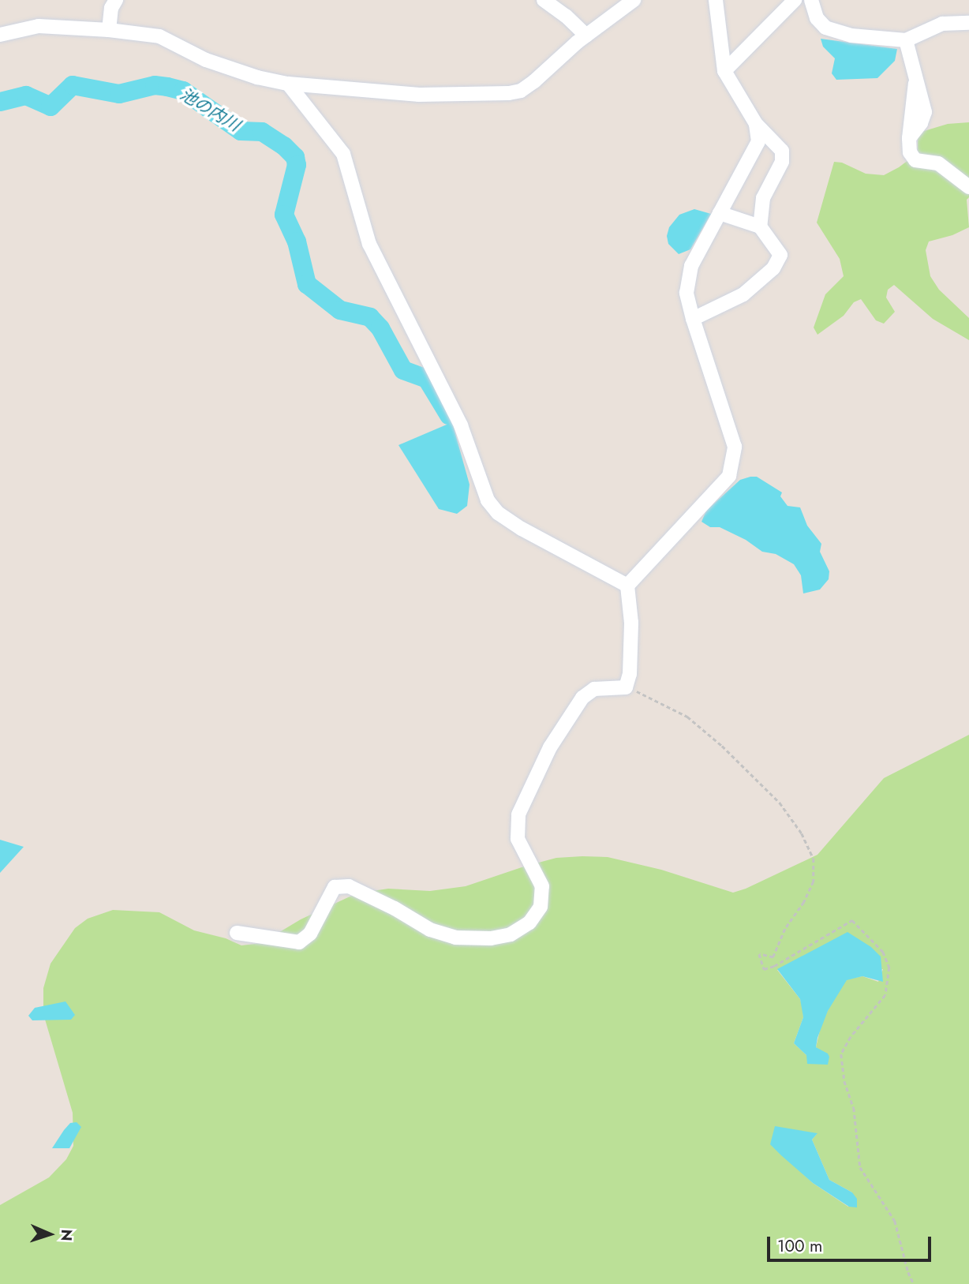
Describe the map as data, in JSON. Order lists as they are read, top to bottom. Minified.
{"water":["池の内川"],"scale_bar":"100 m","north":"right"}
